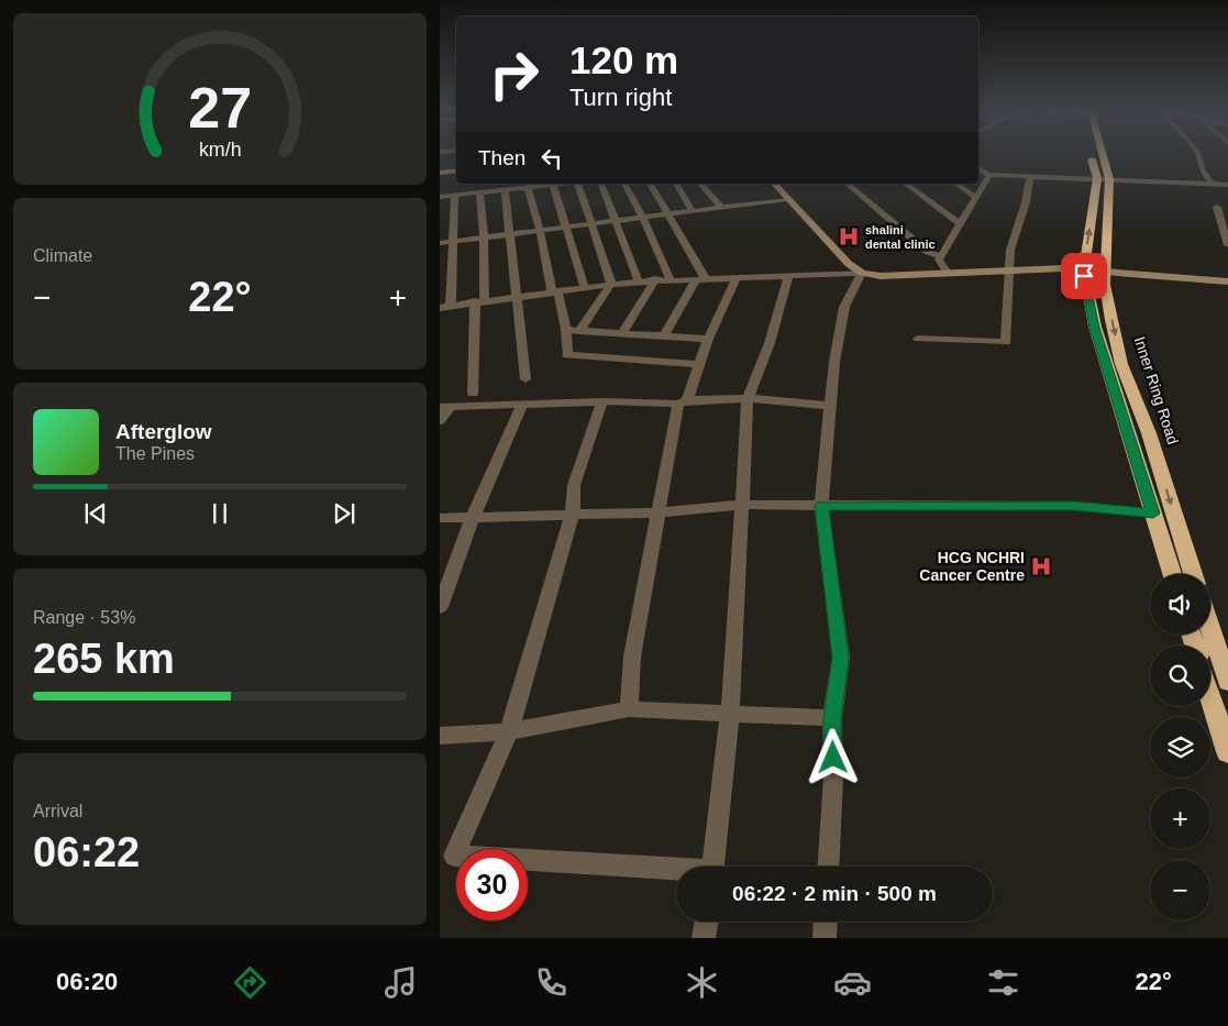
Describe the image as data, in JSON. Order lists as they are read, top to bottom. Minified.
{"streets":{"highway":["Inner Ring Road"]},"places":{"hospital":["shalini dental clinic","HCG NCHRI Cancer Centre"]},"page":{"turn":["120 m","Turn right"],"then":"Then","tile":["Climate",["Range · 53%","265 km"],["Arrival","06:22"]],"heat":["−","22°","+"],"song":["Afterglow","The Pines"],"map_buttons":["+","−"],"limit":"30","trip":"06:22 · 2 min · 500 m","tabs":["06:20","22°"],"gauge":["27","km/h"]}}
